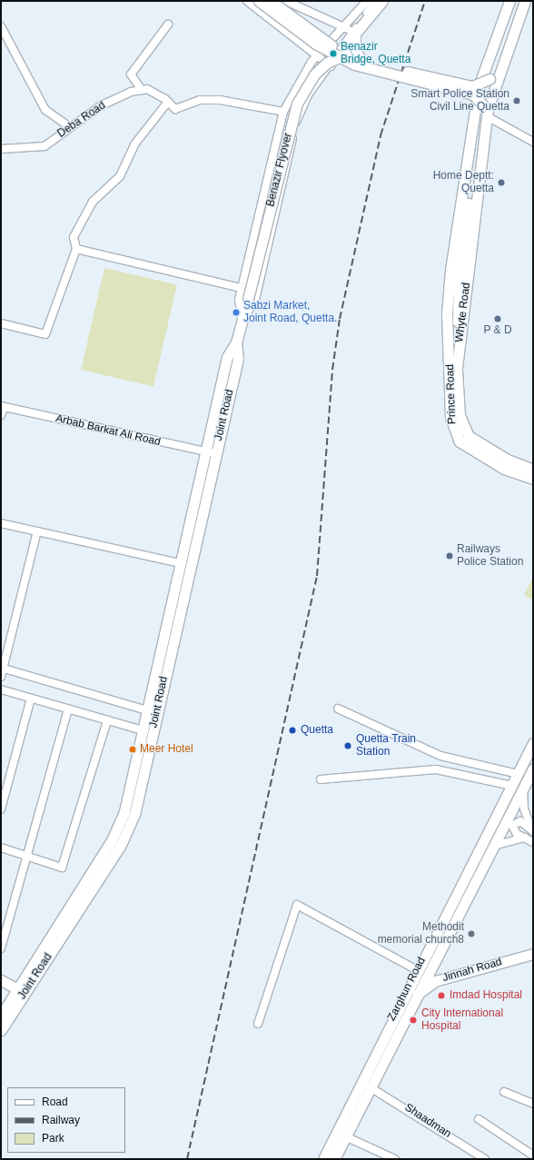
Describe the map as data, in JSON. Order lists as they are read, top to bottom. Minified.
{"streets":{"main road":["Benazir Flyover","Whyte Road","Prince Road","Joint Road","Jinnah Road","Zarghun Road"],"street":["Deba Road","Arbab Barkat Ali Road","Shaadman"]},"crossings":[["Benazir Flyover","Joint Road"],["Whyte Road","Prince Road"],["Joint Road","Arbab Barkat Ali Road"],["Jinnah Road","Zarghun Road"],["Zarghun Road","Shaadman"]],"places":["Benazir Bridge, Quetta","Smart Police Station Civil Line Quetta","Home Deptt: Quetta","Sabzi Market, Joint Road, Quetta.","P & D","Railways Police Station","Quetta","Quetta Train Station","Meer Hotel","Methodit memorial church8","Imdad Hospital","City International Hospital"],"legend":["Road","Railway","Park"]}
